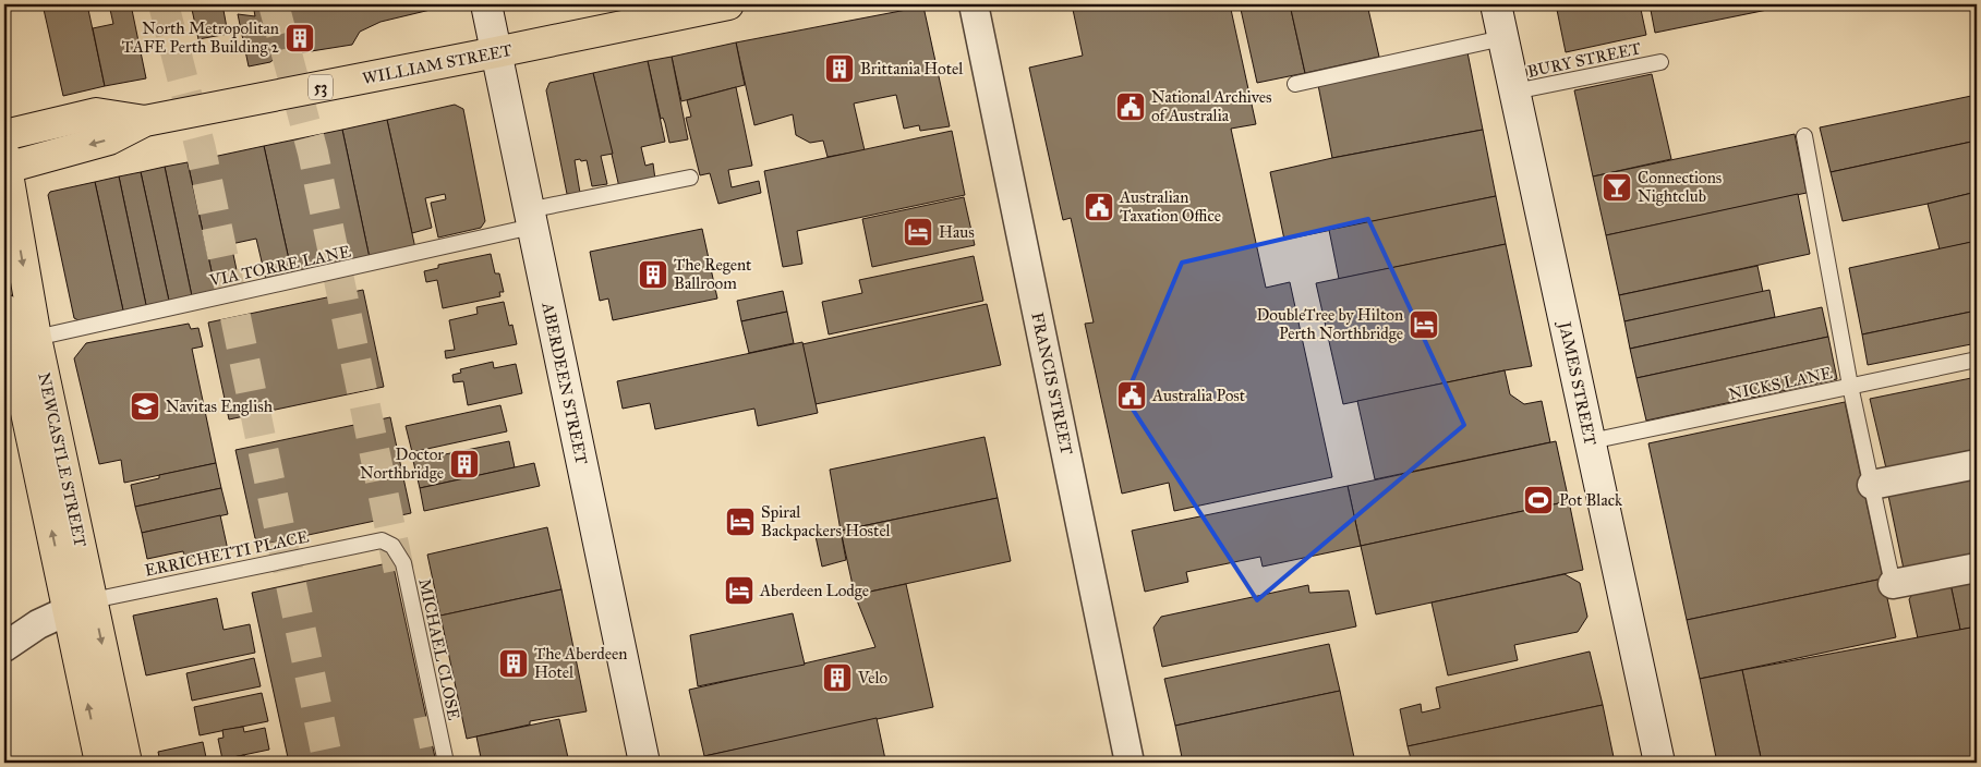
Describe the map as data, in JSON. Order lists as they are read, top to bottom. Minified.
{"streets":{"main road":["WILLIAM STREET","53","NEWCASTLE STREET"],"street":["ABERDEEN STREET","FRANCIS STREET","JAMES STREET"],"lane":["BURY STREET","VIA TORRE LANE","NICKS LANE","ERRICHETTI PLACE","MICHAEL CLOSE"]},"crossings":[["BURY STREET","JAMES STREET"],["WILLIAM STREET","ABERDEEN STREET"],["WILLIAM STREET","NEWCASTLE STREET"],["VIA TORRE LANE","ABERDEEN STREET"],["VIA TORRE LANE","NEWCASTLE STREET"],["JAMES STREET","NICKS LANE"],["NEWCASTLE STREET","ERRICHETTI PLACE"],["ERRICHETTI PLACE","MICHAEL CLOSE"]],"places":{"building":["North Metropolitan TAFE Perth Building 2","Brittania Hotel","The Regent Ballroom","Doctor Northbridge","The Aberdeen Hotel","Velo"],"public building":["National Archives of Australia","Australian Taxation Office","Australia Post"],"bar":["Connections Nightclub"],"hotel":["Haus","DoubleTree by Hilton Perth Northbridge","Spiral Backpackers Hostel","Aberdeen Lodge"],"school or university":["Navitas English"],"sports":["Pot Black"]}}
